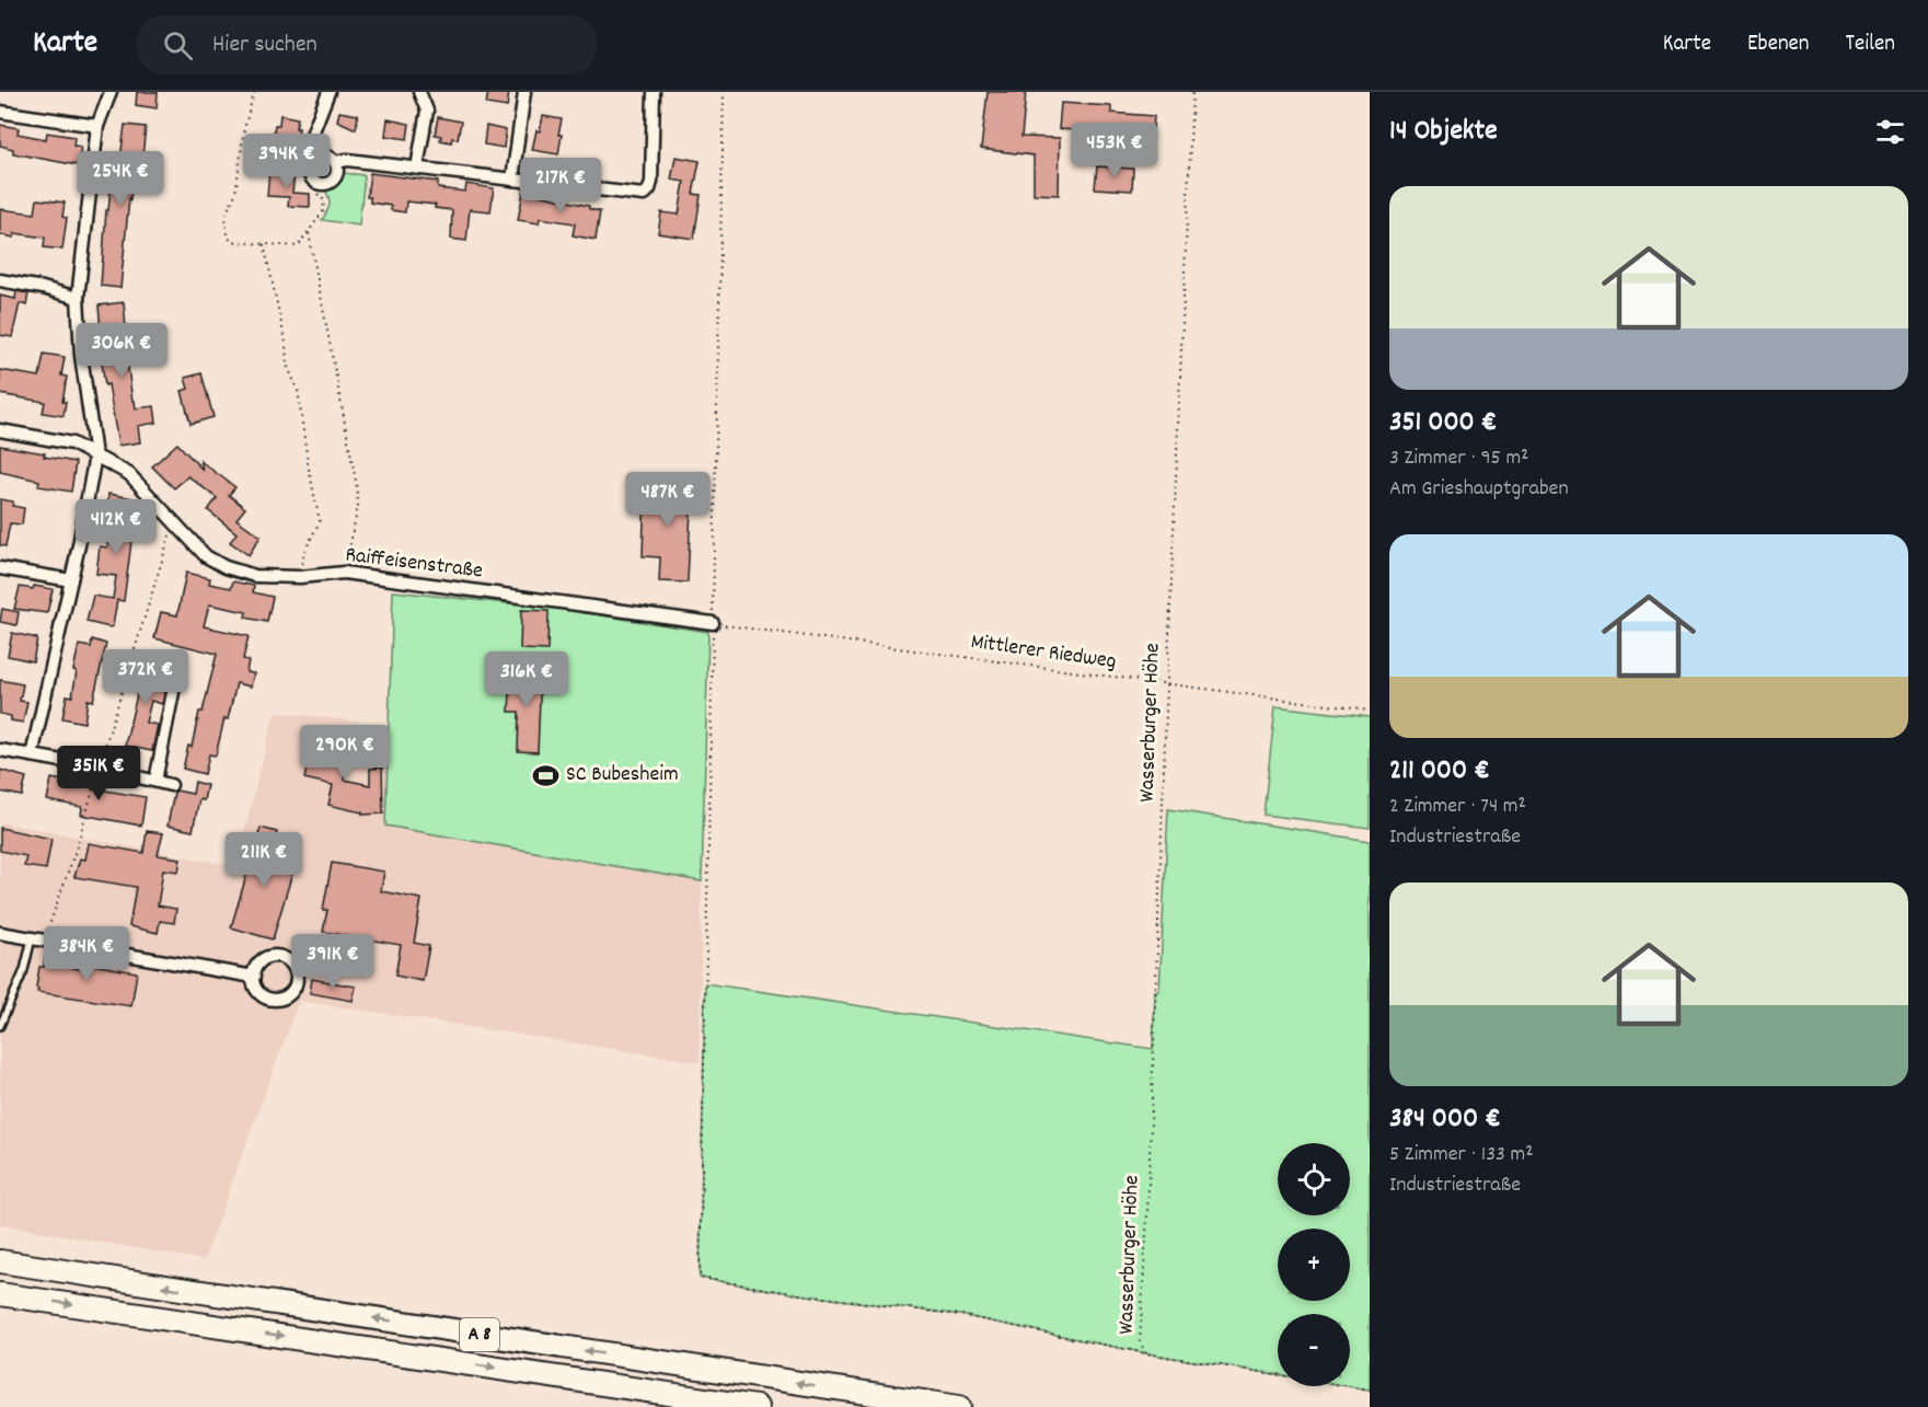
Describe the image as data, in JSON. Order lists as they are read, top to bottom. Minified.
{"streets":{"highway":["A 8"],"street":["Raiffeisenstraße"],"path":["Mittlerer Riedweg","Wasserburger Höhe"]},"crossings":[["Raiffeisenstraße","Mittlerer Riedweg"],["Mittlerer Riedweg","Wasserburger Höhe"]],"places":{"sports":["SC Bubesheim"]},"page":{"header":"Karte","search":"Hier suchen","nav":["Karte","Ebenen","Teilen"],"heading":"14 Objekte","price":["453K €","394K €","254K €","217K €","306K €","487K €","412K €","372K €","316K €","290K €","351K €","211K €","384K €","391K €"],"list":[{"name":"351 000 €","note":"3 Zimmer · 95 m² · Am Grieshauptgraben"},{"name":"211 000 €","note":"2 Zimmer · 74 m² · Industriestraße"},{"name":"384 000 €","note":"5 Zimmer · 133 m² · Industriestraße"}],"map_buttons":["+","−"]}}
